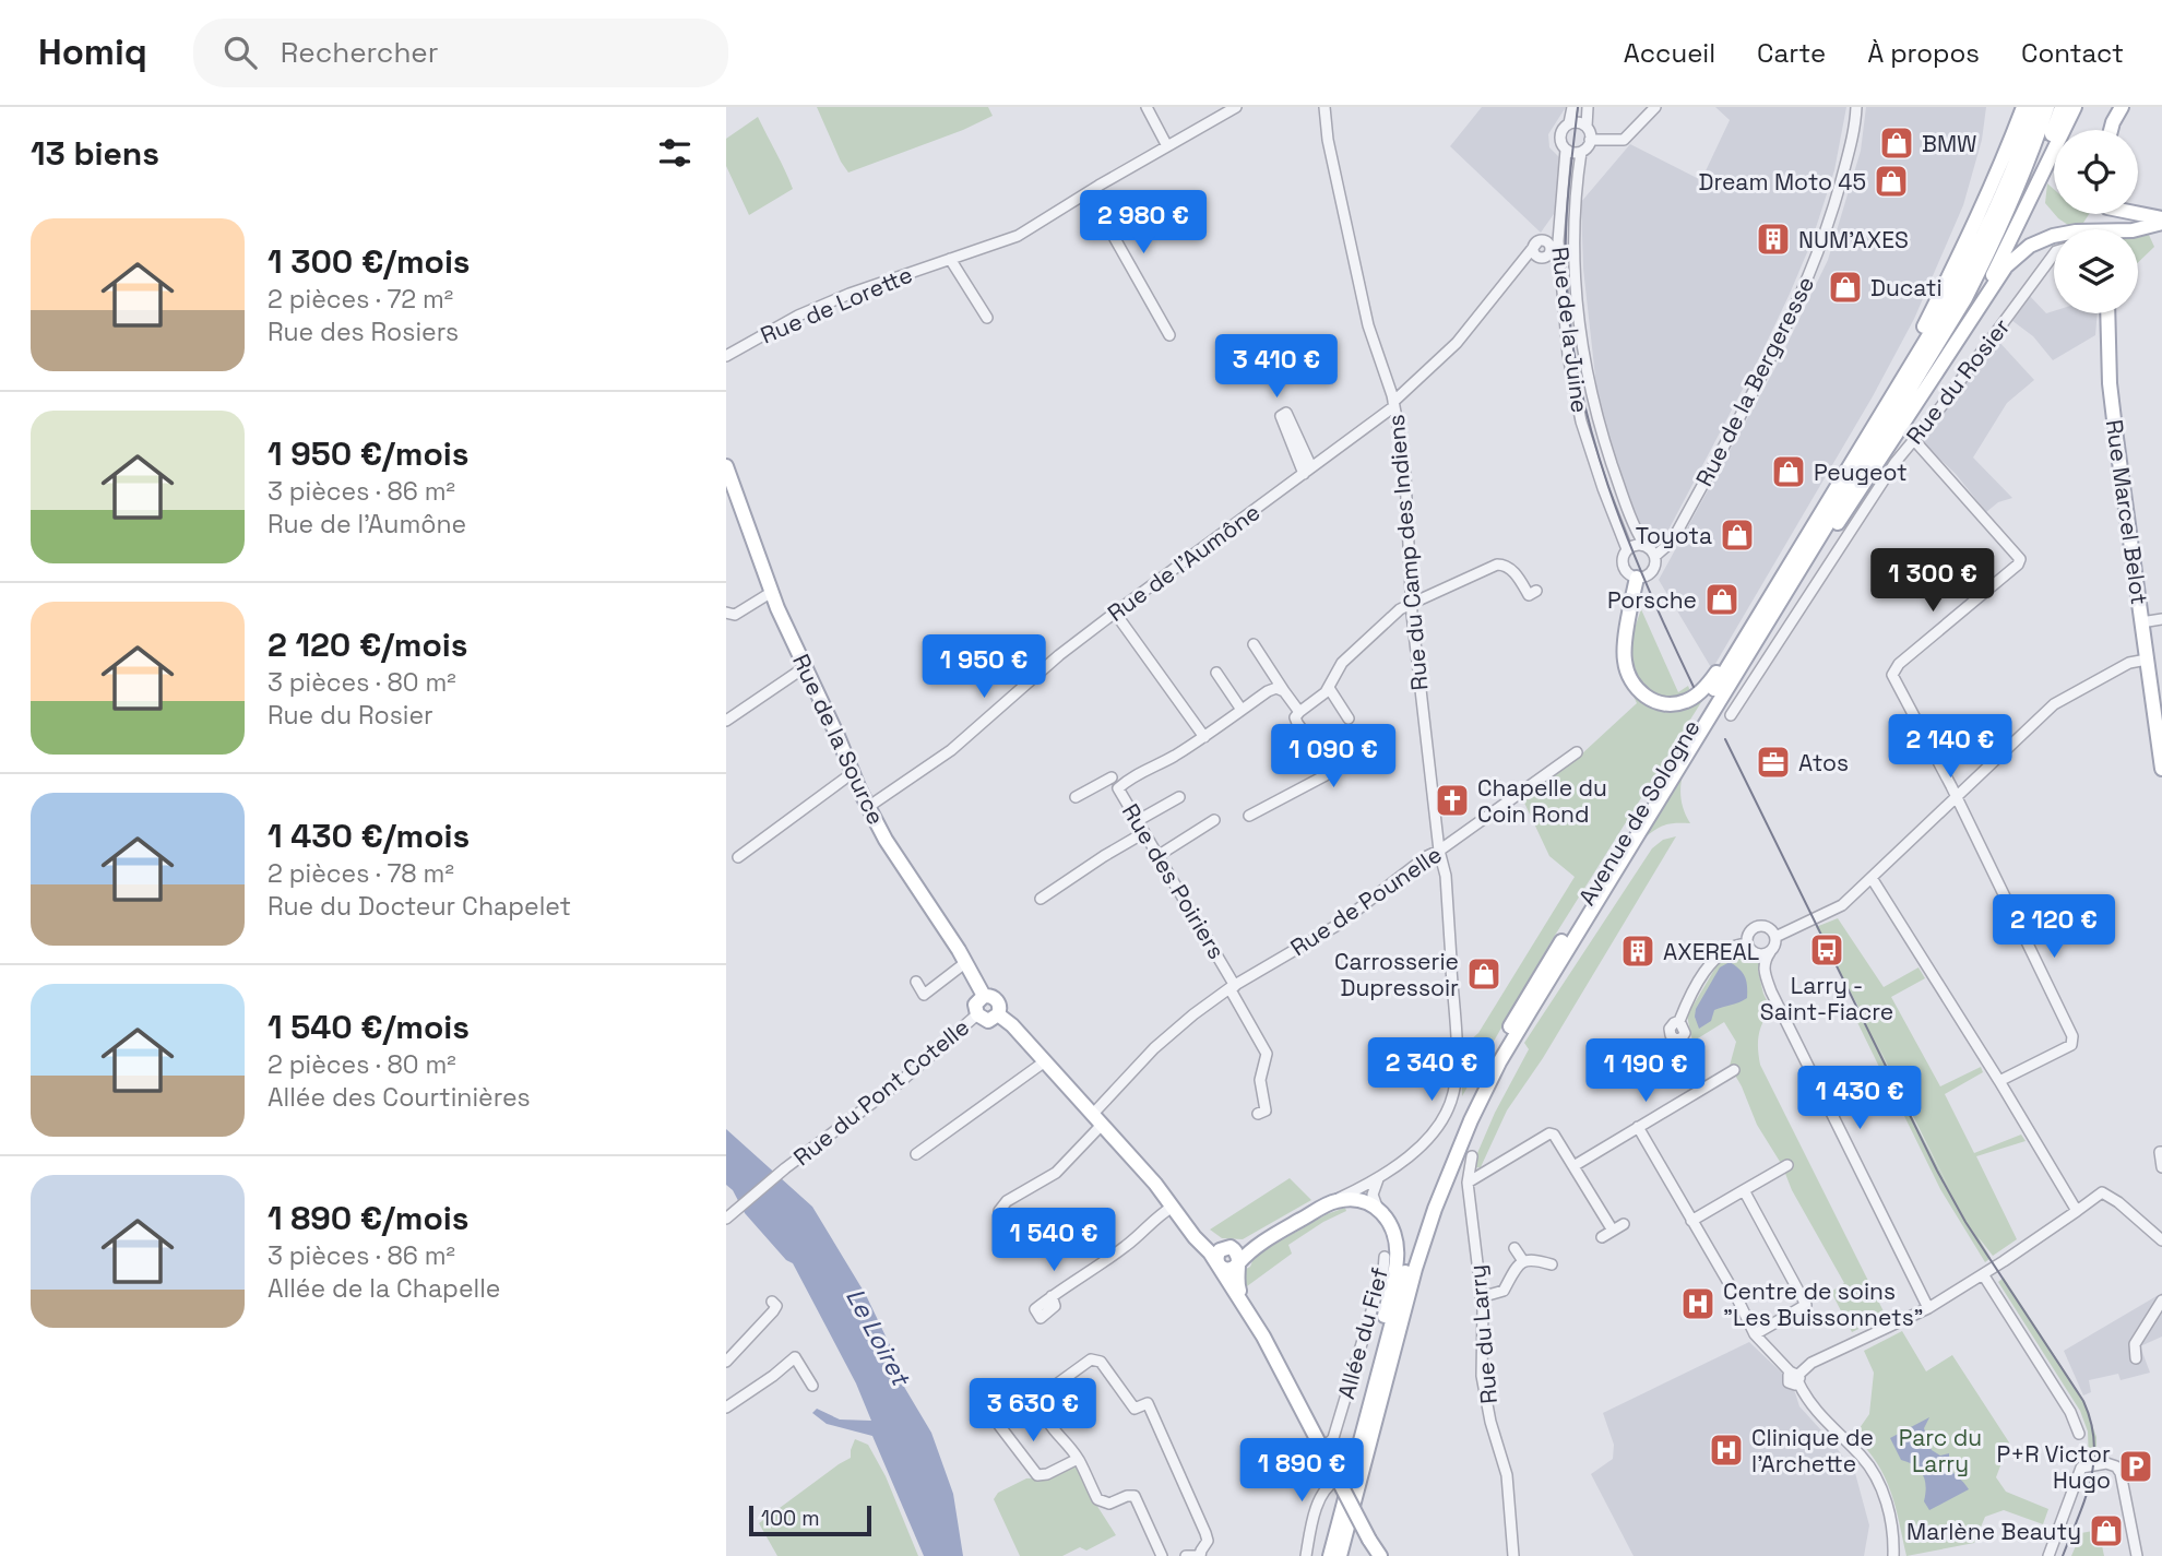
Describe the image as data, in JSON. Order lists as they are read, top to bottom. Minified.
{"streets":{"main road":["Rue Marcel Belot","Rue du Camp des Indiens","Rue de la Source","Avenue de Sologne"],"street":["Rue de Lorette","Rue de la Juine","Rue de la Bergeresse","Rue du Rosier","Rue de l'Aumône","Rue des Poiriers","Rue de Pounelle","Rue du Pont Cotelle","Allée du Fief","Rue du Larry"]},"crossings":[["Rue de la Juine","Rue de la Bergeresse"],["Rue du Camp des Indiens","Rue de l'Aumône"],["Rue du Camp des Indiens","Rue de Pounelle"],["Rue de l'Aumône","Rue de la Source"],["Rue de la Source","Rue du Pont Cotelle"],["Rue des Poiriers","Rue de Pounelle"]],"water":["Le Loiret"],"parks":["Parc du Larry"],"places":{"shop":["BMW","Dream Moto 45","Ducati","Peugeot","Toyota","Porsche","Carrosserie Dupressoir","Marlène Beauty"],"building":["NUM'AXES","AXEREAL"],"office":["Atos"],"church":["Chapelle du Coin Rond"],"bus stop":["Larry - Saint-Fiacre"],"hospital":["Centre de soins \"Les Buissonnets\"","Clinique de l'Archette"],"parking":["P+R Victor Hugo"]},"scale_bar":"100 m","page":{"header":"Homiq","search":"Rechercher","nav":["Accueil","Carte","À propos","Contact"],"heading":"13 biens","price":["2 980 €","3 410 €","1 300 €","1 950 €","2 140 €","1 090 €","2 120 €","2 340 €","1 190 €","1 430 €","1 540 €","3 630 €","1 890 €"],"list":[{"name":"1 300 €/mois","note":"2 pièces · 72 m² · Rue des Rosiers"},{"name":"1 950 €/mois","note":"3 pièces · 86 m² · Rue de l'Aumône"},{"name":"2 120 €/mois","note":"3 pièces · 80 m² · Rue du Rosier"},{"name":"1 430 €/mois","note":"2 pièces · 78 m² · Rue du Docteur Chapelet"},{"name":"1 540 €/mois","note":"2 pièces · 80 m² · Allée des Courtinières"},{"name":"1 890 €/mois","note":"3 pièces · 86 m² · Allée de la Chapelle"}],"scale":"100 m"}}
